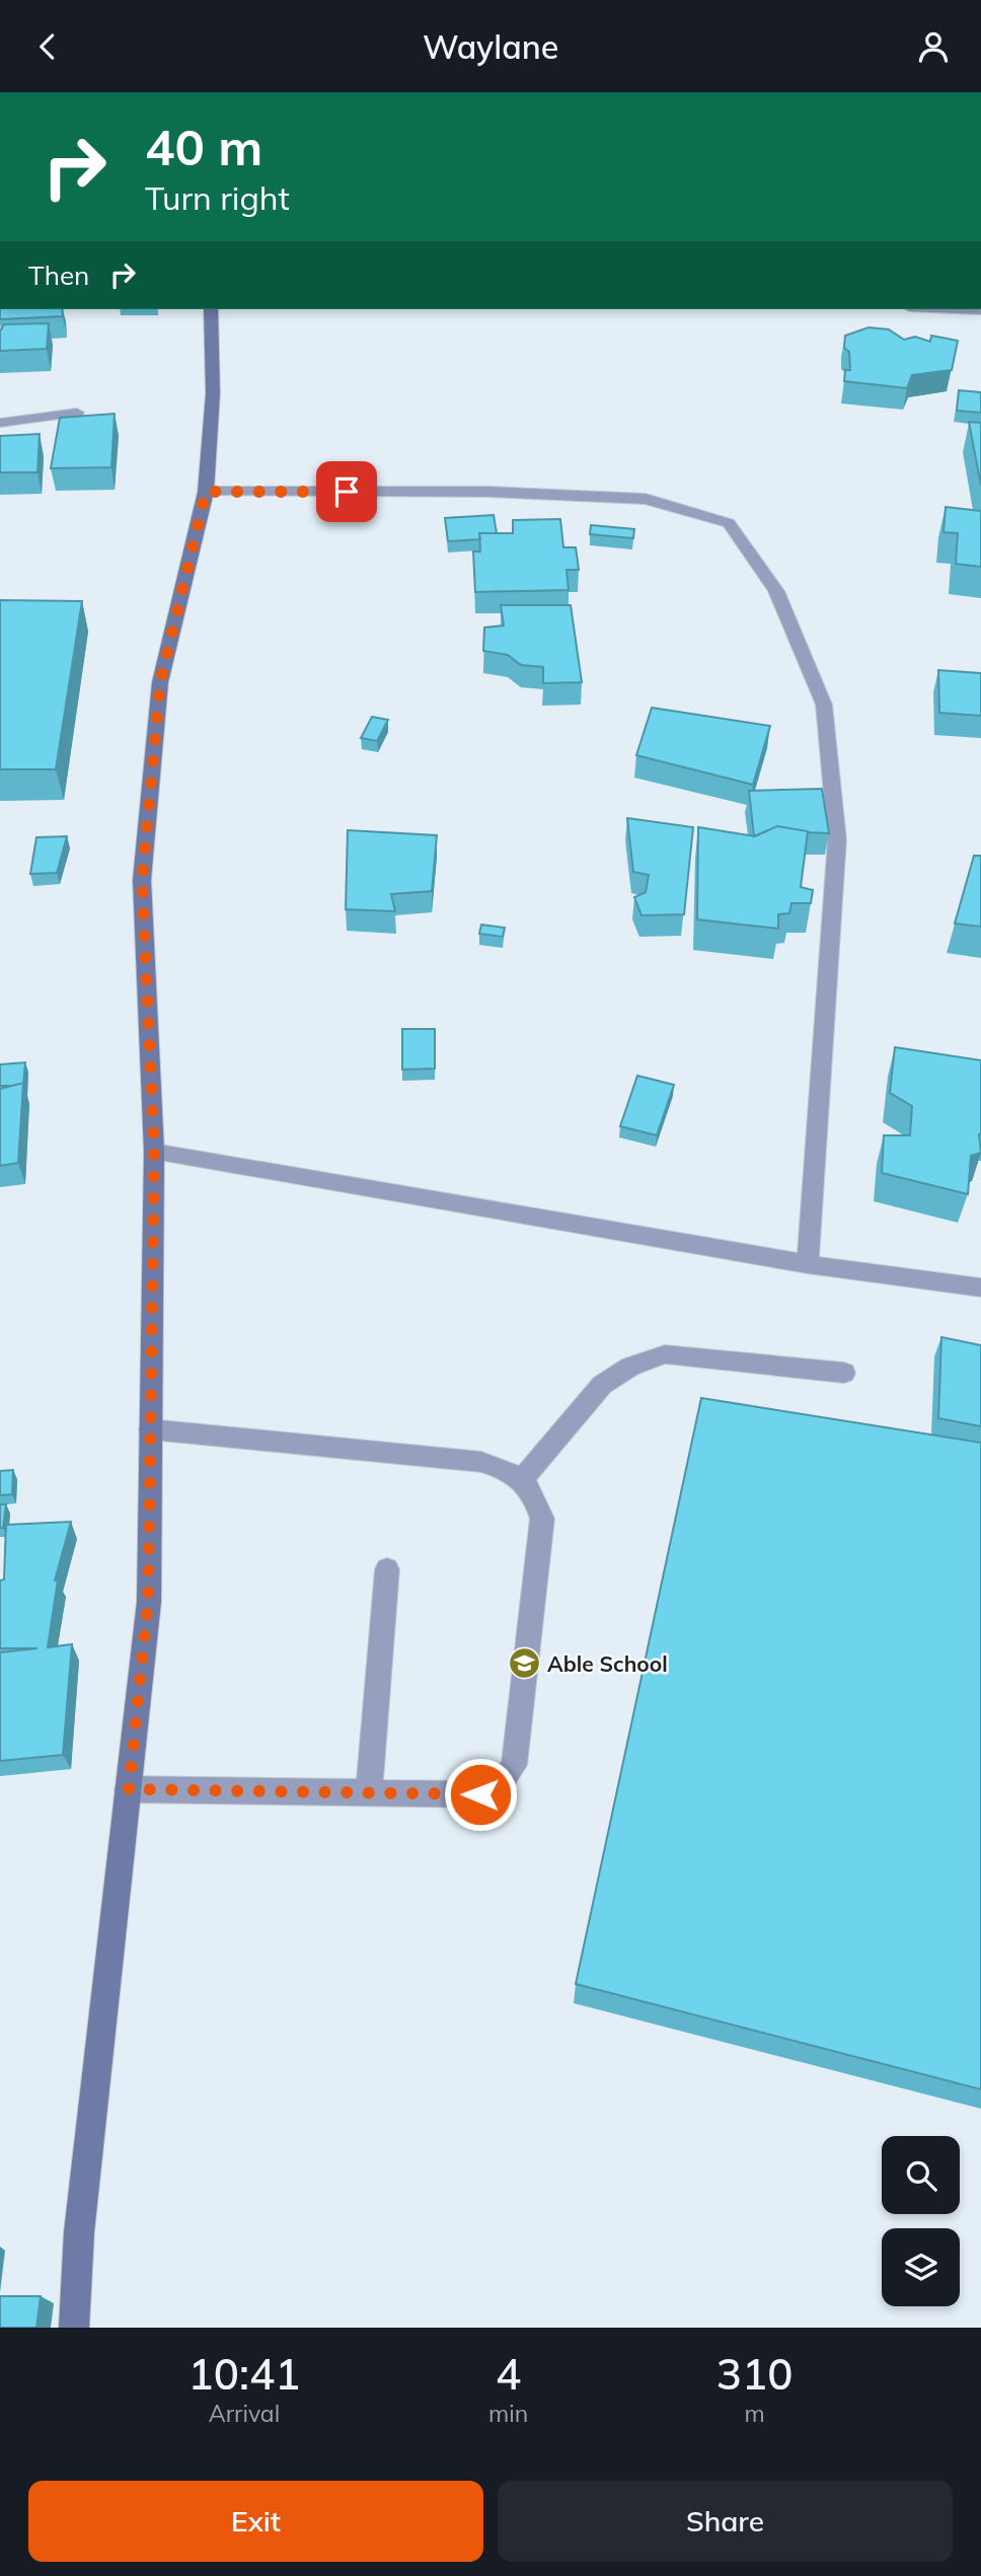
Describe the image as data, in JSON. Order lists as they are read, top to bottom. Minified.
{"places":{"school or university":["Able School"]},"page":{"header":"Waylane","turn":["40 m","Turn right"],"then":"Then","eta":["10:41","Arrival","4","min","310","m"],"buttons":["Exit","Share"]}}
